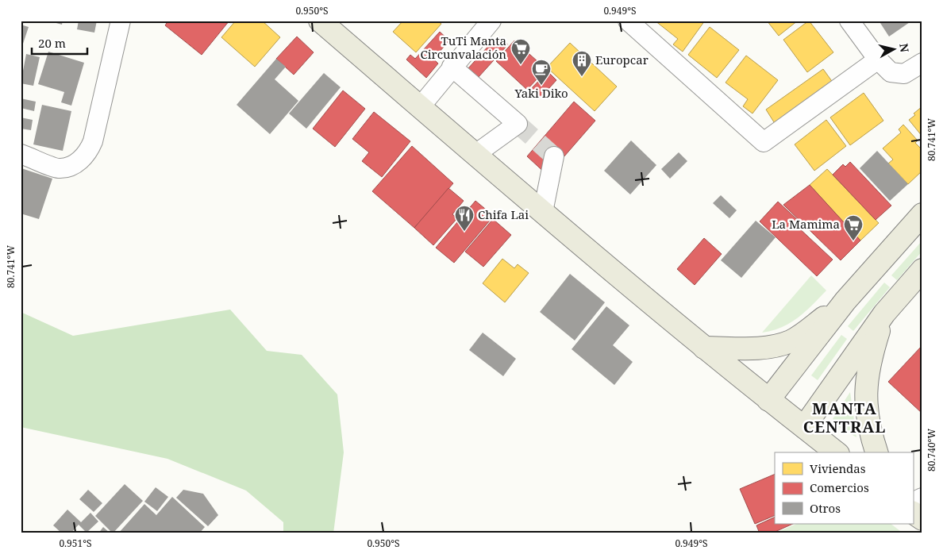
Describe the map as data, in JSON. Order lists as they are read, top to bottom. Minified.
{"districts":["MANTA CENTRAL"],"places":{"supermarket":["TuTi Manta Circunvalación","La Mamima"],"building":["Europcar"],"cafe":["Yaki Diko"],"restaurant":["Chifa Lai"]},"legend":["Viviendas","Comercios","Otros"],"scale_bar":"20 m","north":"right","coordinates":["0.950°S","0.949°S","80.741°W","80.740°W","0.951°S"]}
